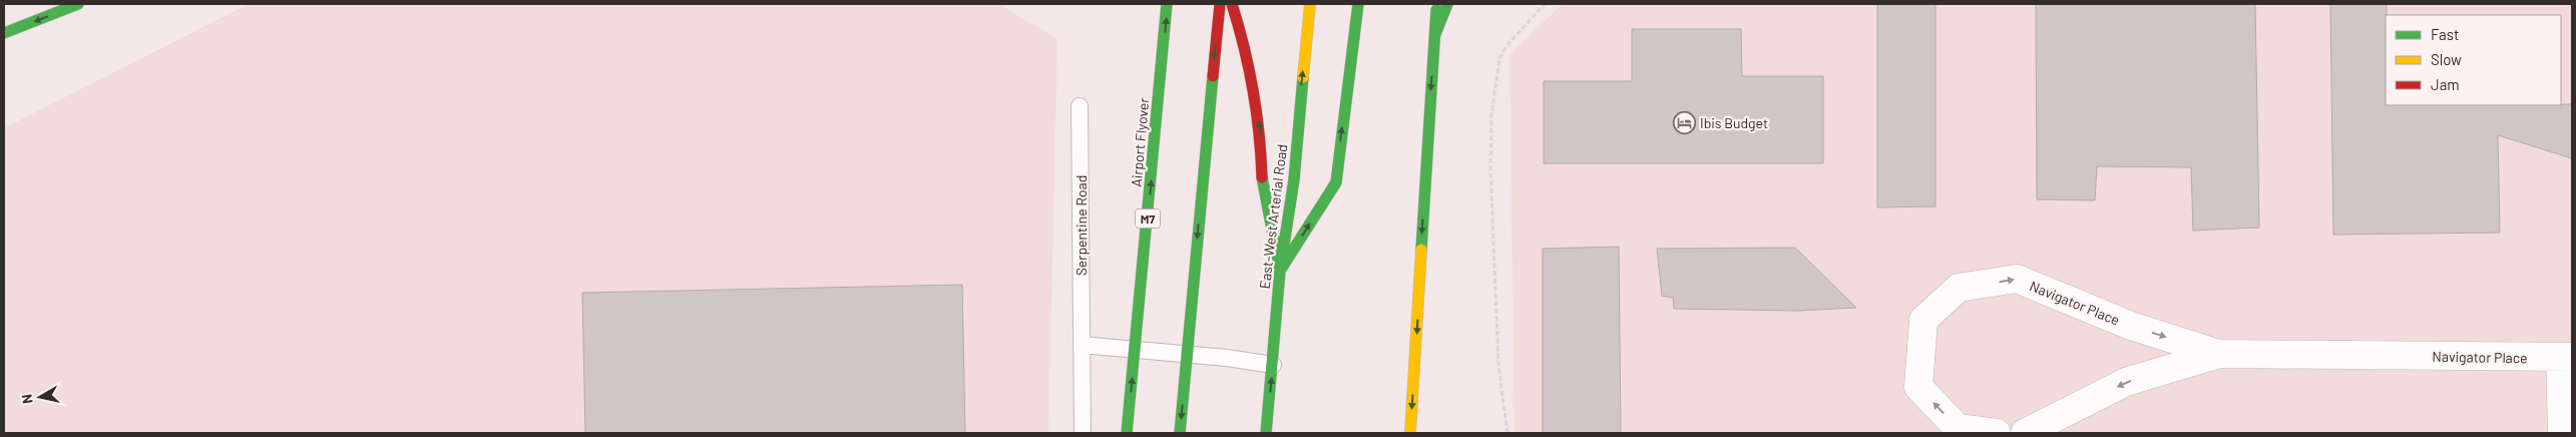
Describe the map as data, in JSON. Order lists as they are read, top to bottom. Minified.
{"streets":{"main road":["Airport Flyover","East-West Arterial Road","M7"],"street":["Navigator Place"],"lane":["Serpentine Road"]},"places":{"hotel":["Ibis Budget"]},"legend":["Fast","Slow","Jam"],"north":"left"}
